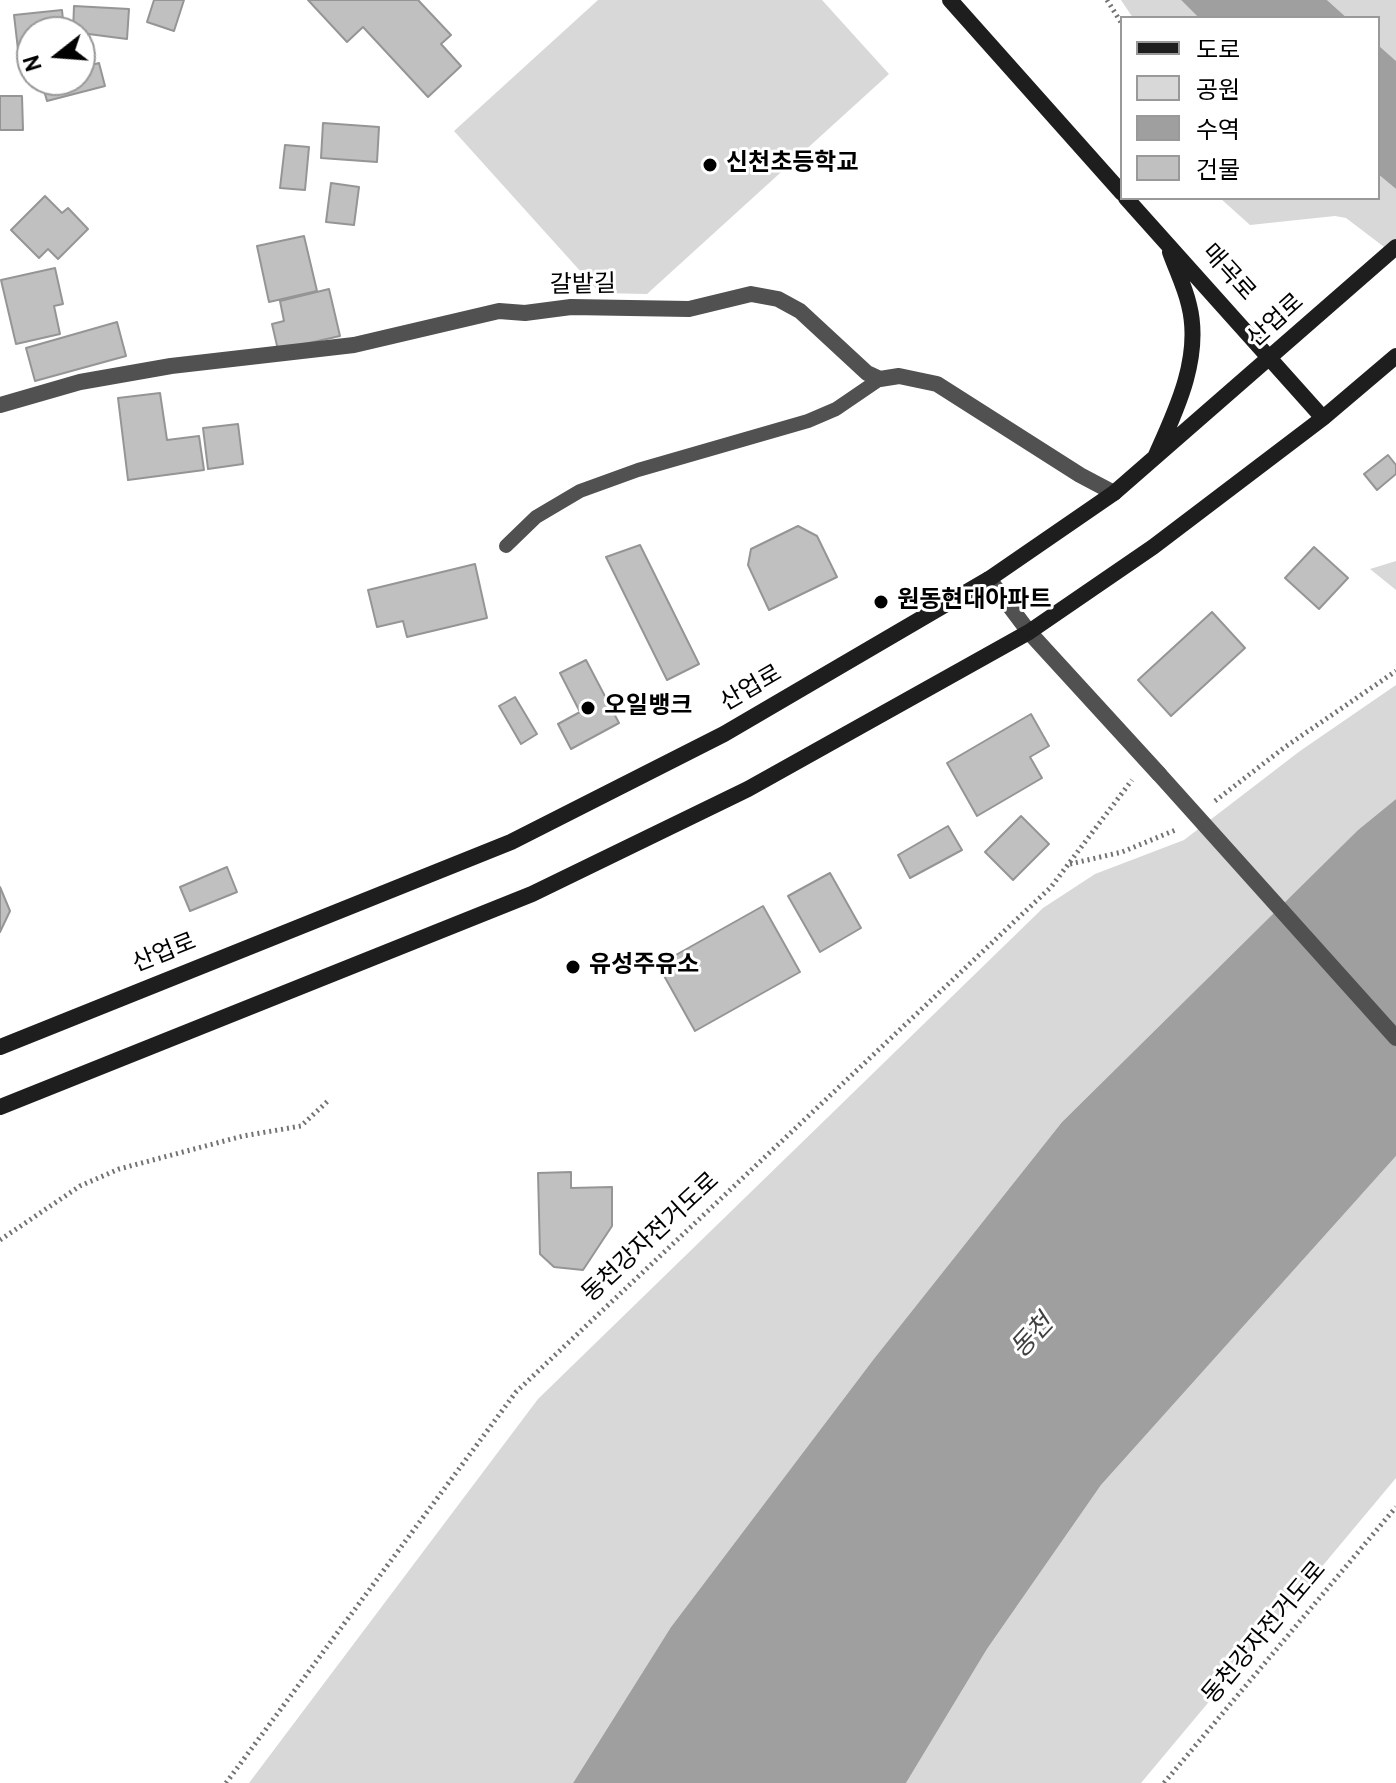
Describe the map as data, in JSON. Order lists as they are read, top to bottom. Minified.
{"streets":{"main road":["매곡로","산업로"],"street":["갈밭길"],"path":["동천강자전거도로"]},"crossings":[["매곡로","산업로"]],"water":["동천"],"places":["신천초등학교","원동현대아파트","오일뱅크","유성주유소"],"legend":["도로","공원","수역","건물"],"north":"left"}
